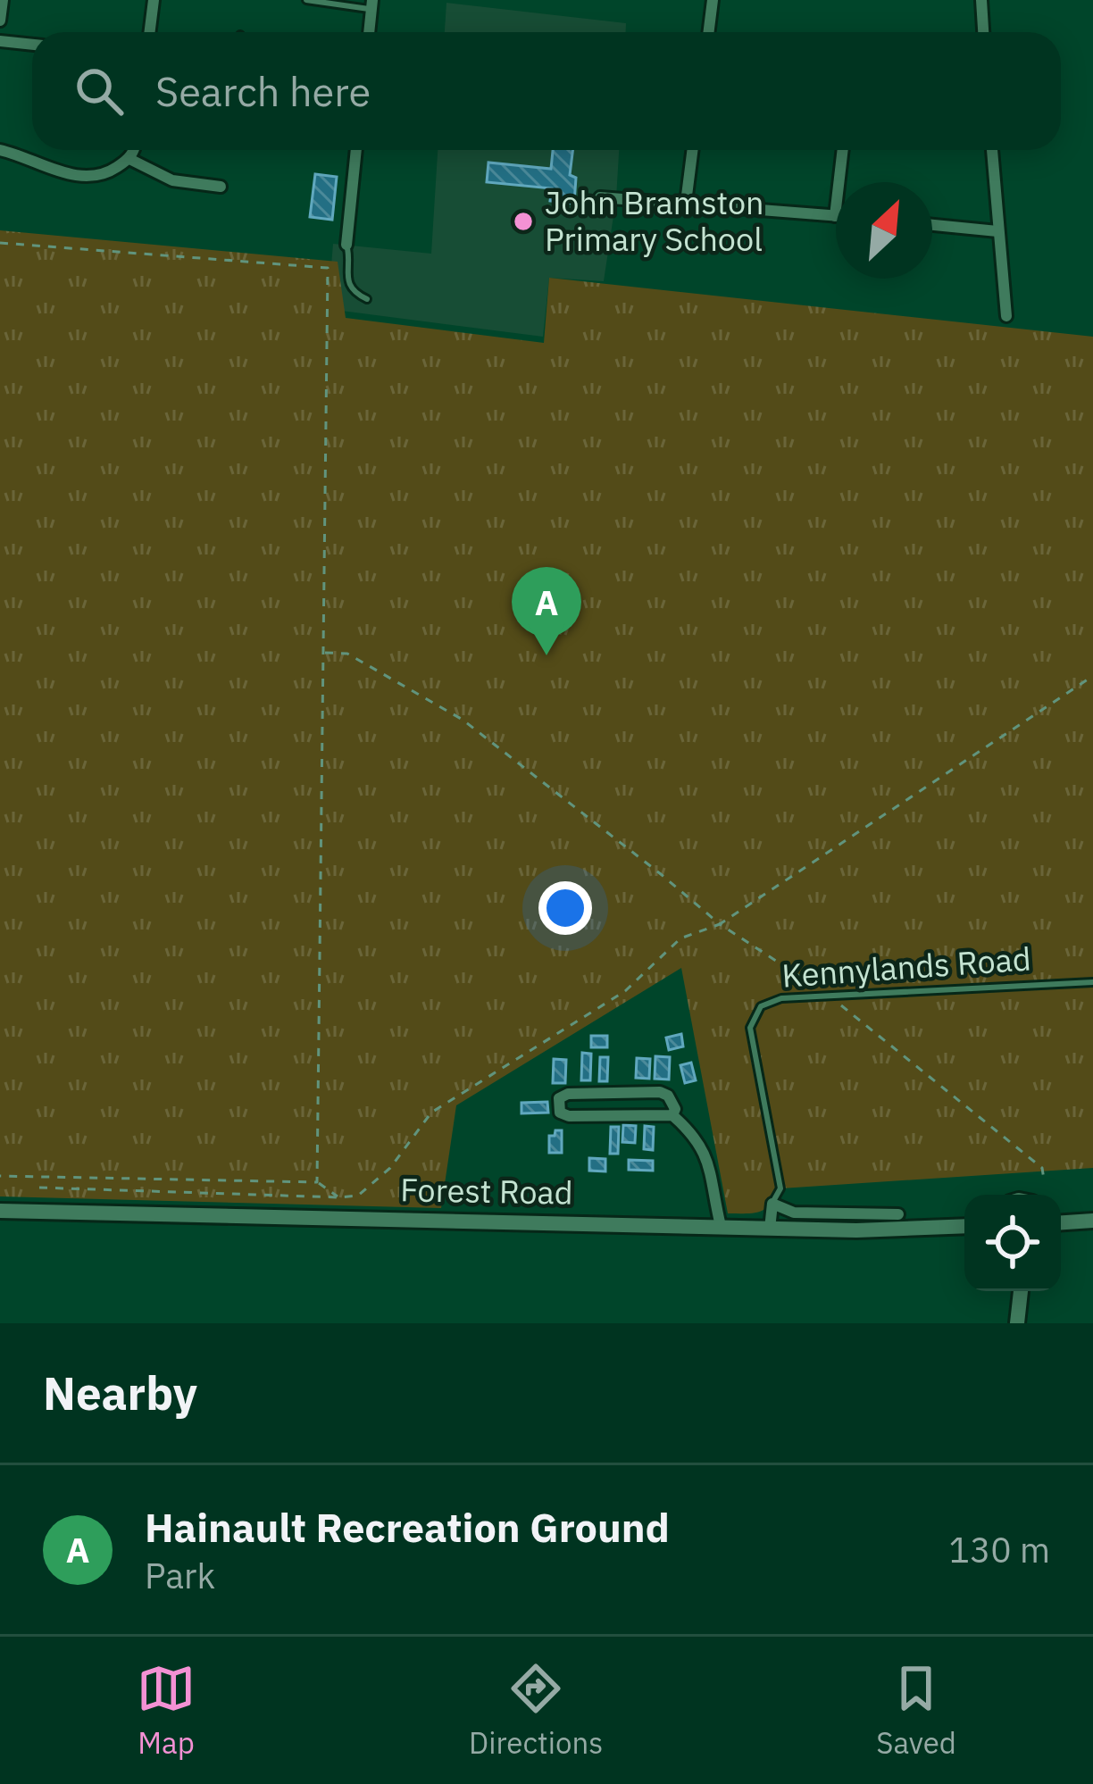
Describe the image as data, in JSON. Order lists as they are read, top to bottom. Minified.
{"streets":{"street":["Kennylands Road","Forest Road"]},"crossings":[["Kennylands Road","Forest Road"]],"places":["John Bramston Primary School"],"north":"top right","page":{"search":"Search here","pins":"A","heading":"Nearby","list":[{"mark":"A","name":"Hainault Recreation Ground","note":"Park","value":"130 m"}],"nav":["Map","Directions","Saved"]}}
